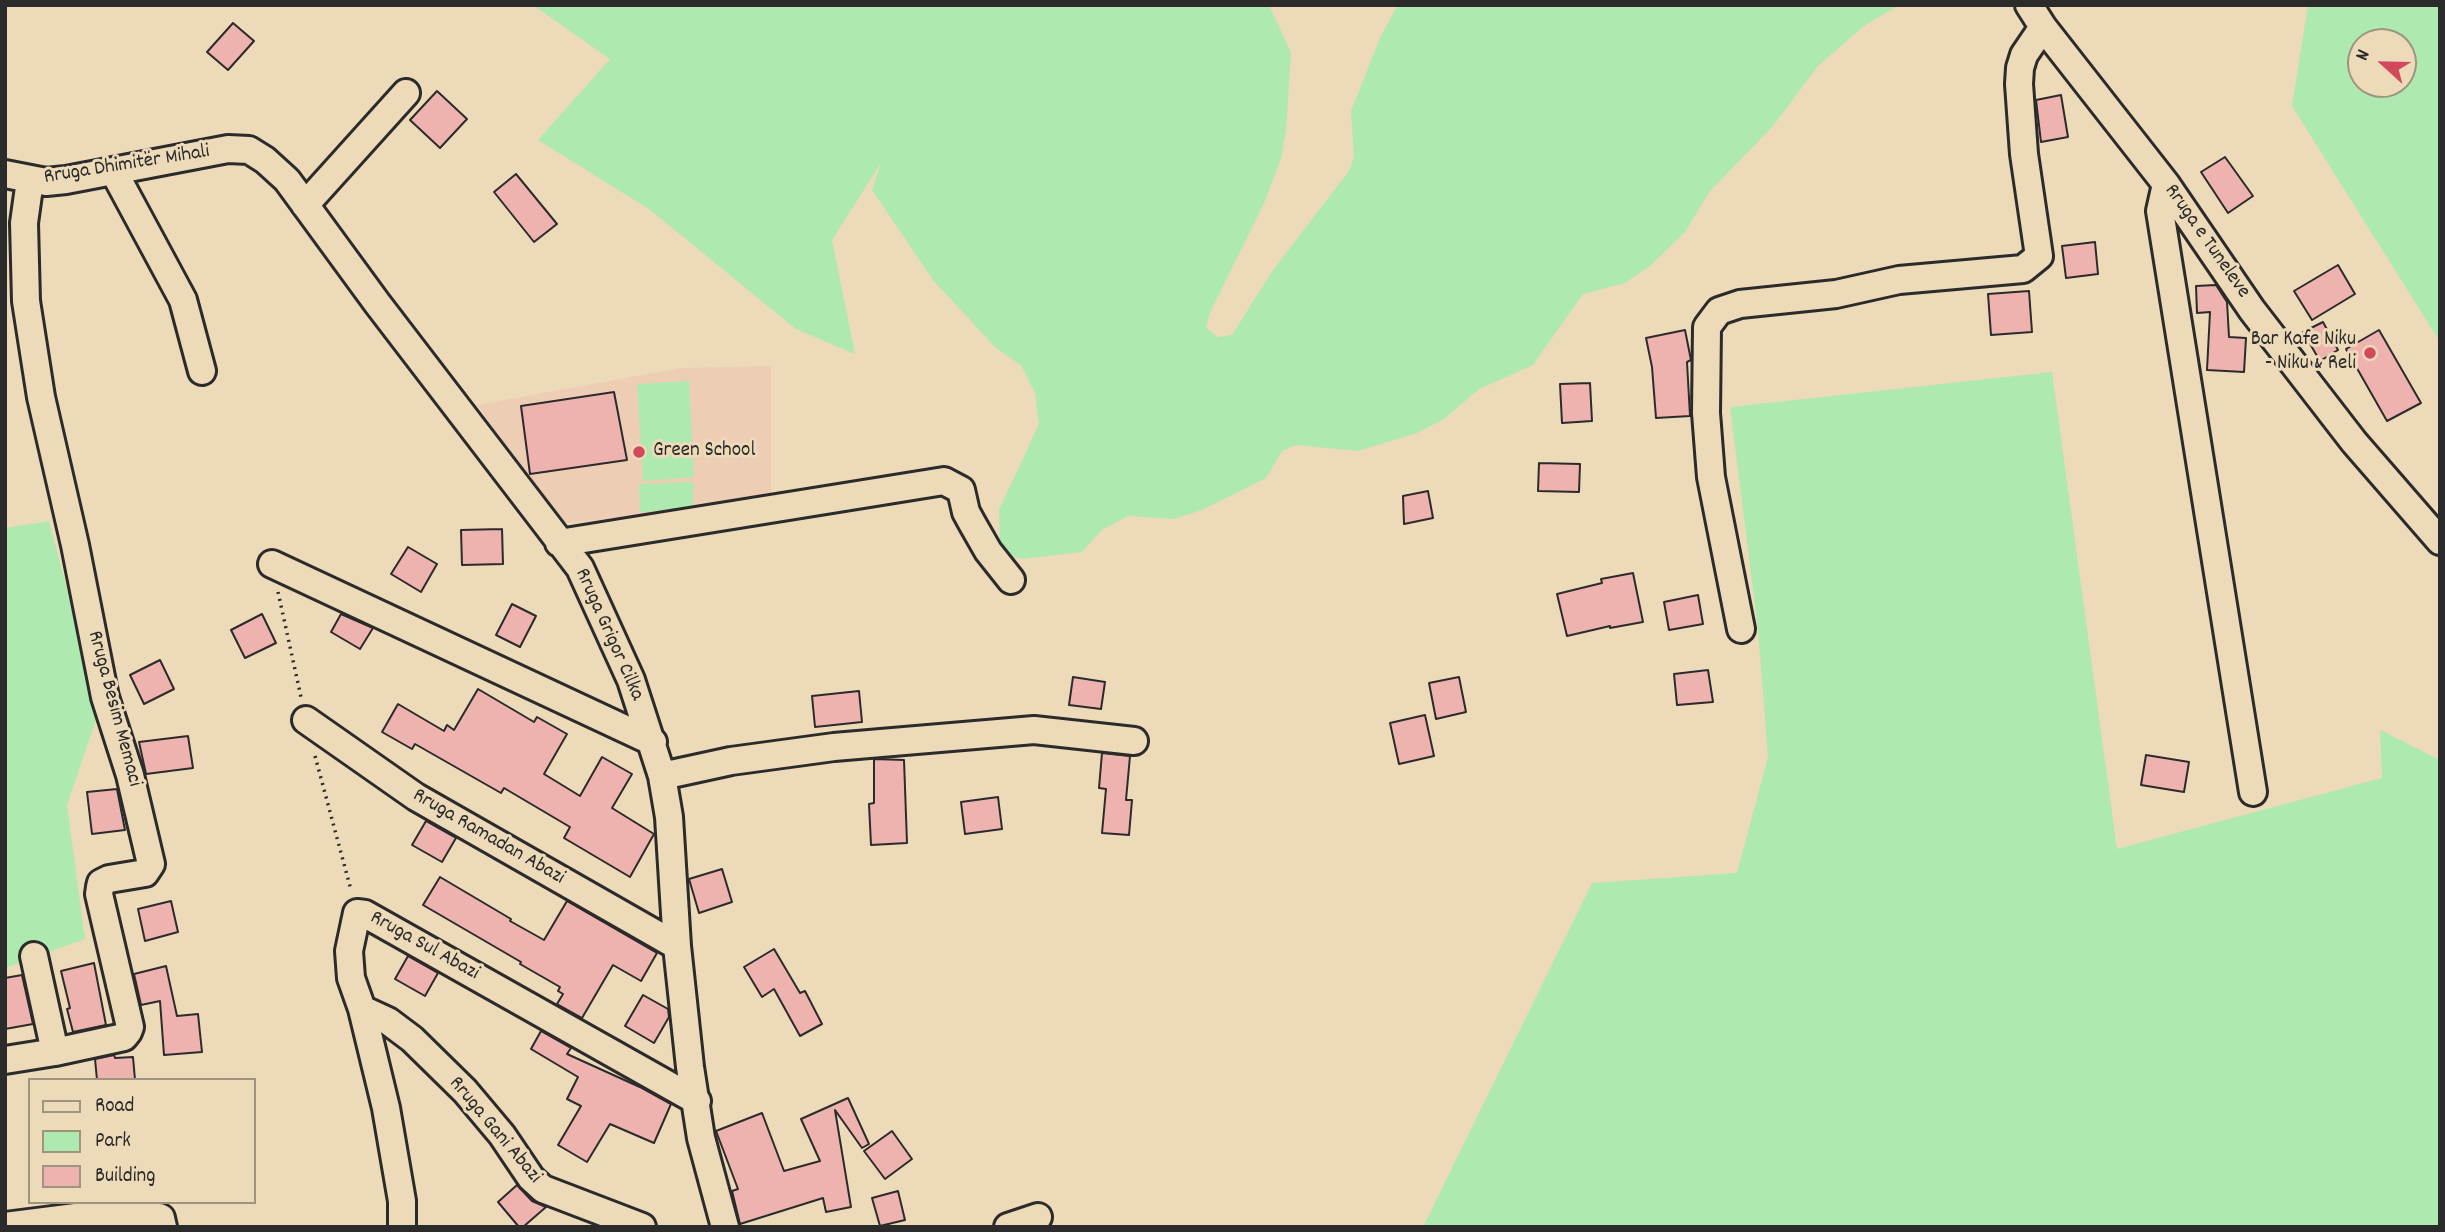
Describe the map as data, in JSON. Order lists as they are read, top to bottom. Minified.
{"streets":{"street":["Rruga Dhimitër Mihali","Rruga e Tuneleve","Rruga Grigor Cilka","Rruga Besim Memaci","Rruga Ramadan Abazi","Rruga Sul Abazi","Rruga Gani Abazi"]},"crossings":[["Rruga Dhimitër Mihali","Rruga Grigor Cilka"],["Rruga Dhimitër Mihali","Rruga Besim Memaci"],["Rruga Grigor Cilka","Rruga Ramadan Abazi"],["Rruga Grigor Cilka","Rruga Sul Abazi"],["Rruga Sul Abazi","Rruga Gani Abazi"]],"places":["Bar Kafe Niku - Niku & Reli","Green School"],"legend":["Road","Park","Building"],"north":"left"}
